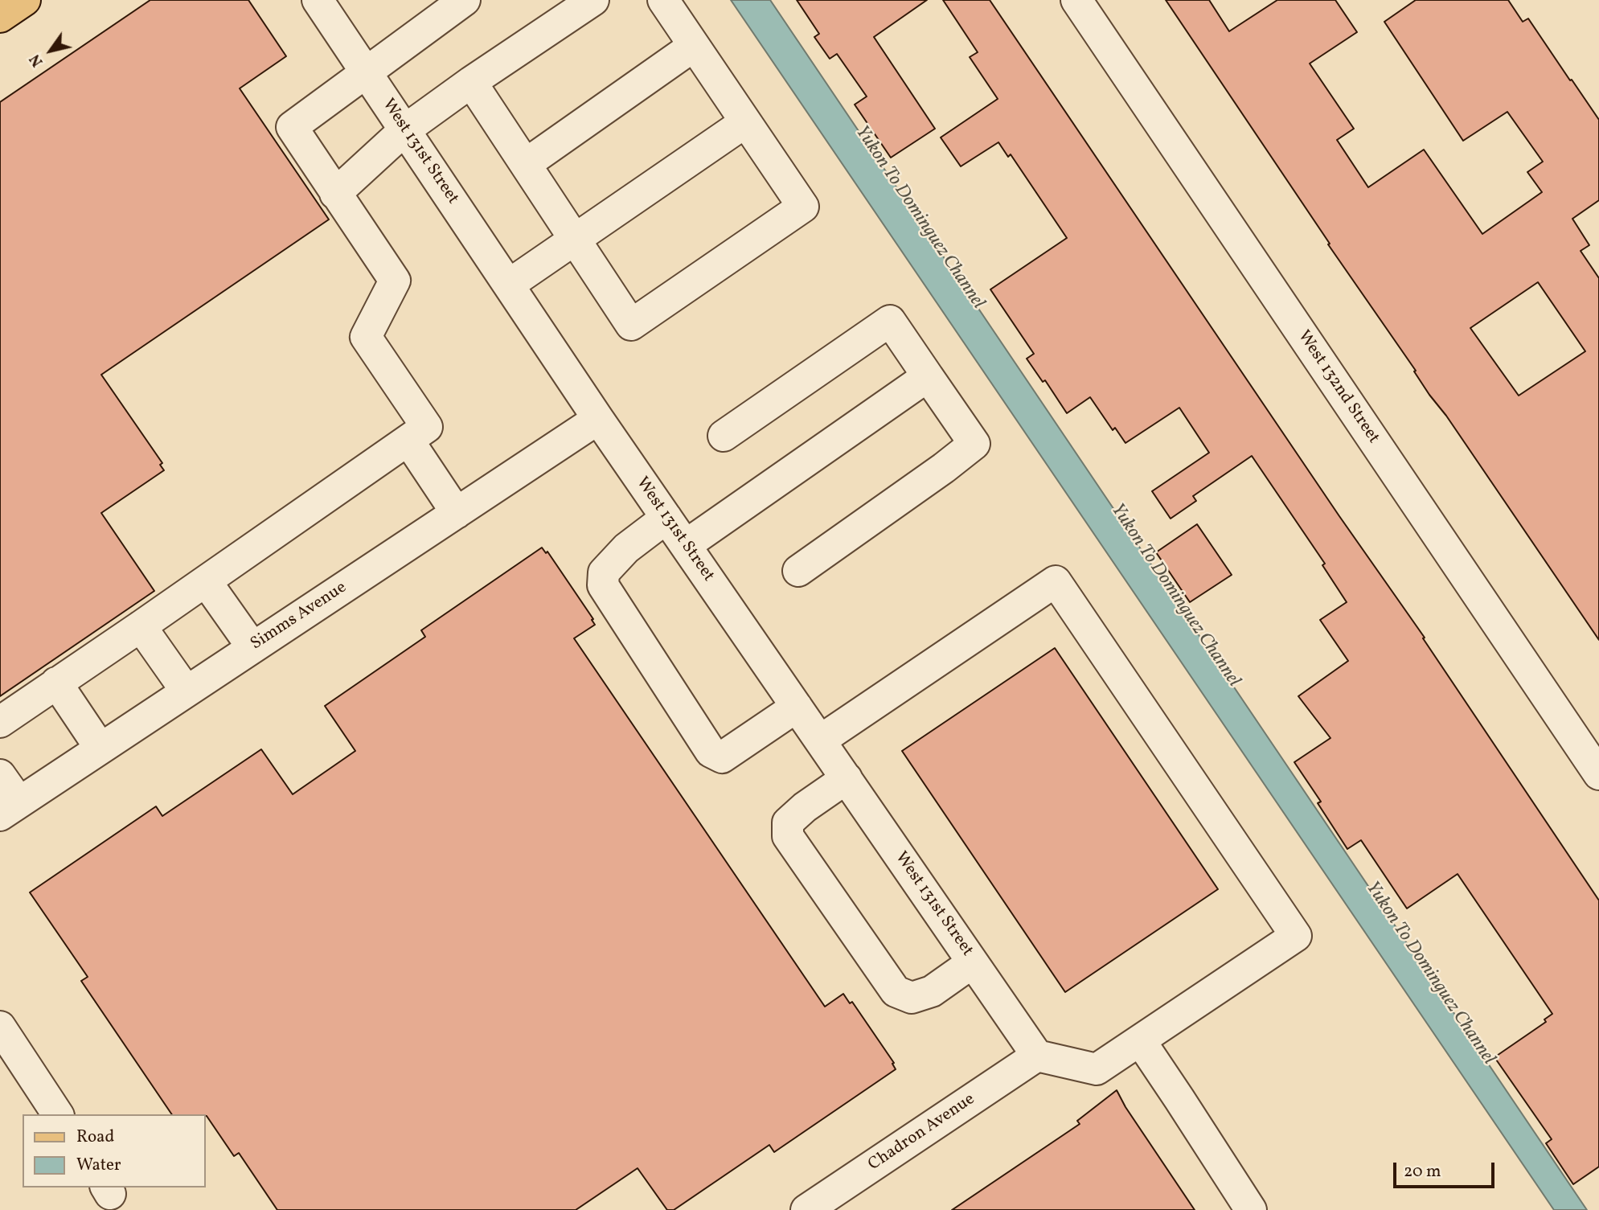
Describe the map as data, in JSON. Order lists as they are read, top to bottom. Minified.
{"streets":{"street":["West 131st Street","West 132nd Street","Simms Avenue","Chadron Avenue"]},"crossings":[["West 131st Street","Simms Avenue"],["West 131st Street","Chadron Avenue"]],"water":["Yukon To Dominguez Channel"],"legend":["Road","Water"],"scale_bar":"20 m","north":"bottom left"}
